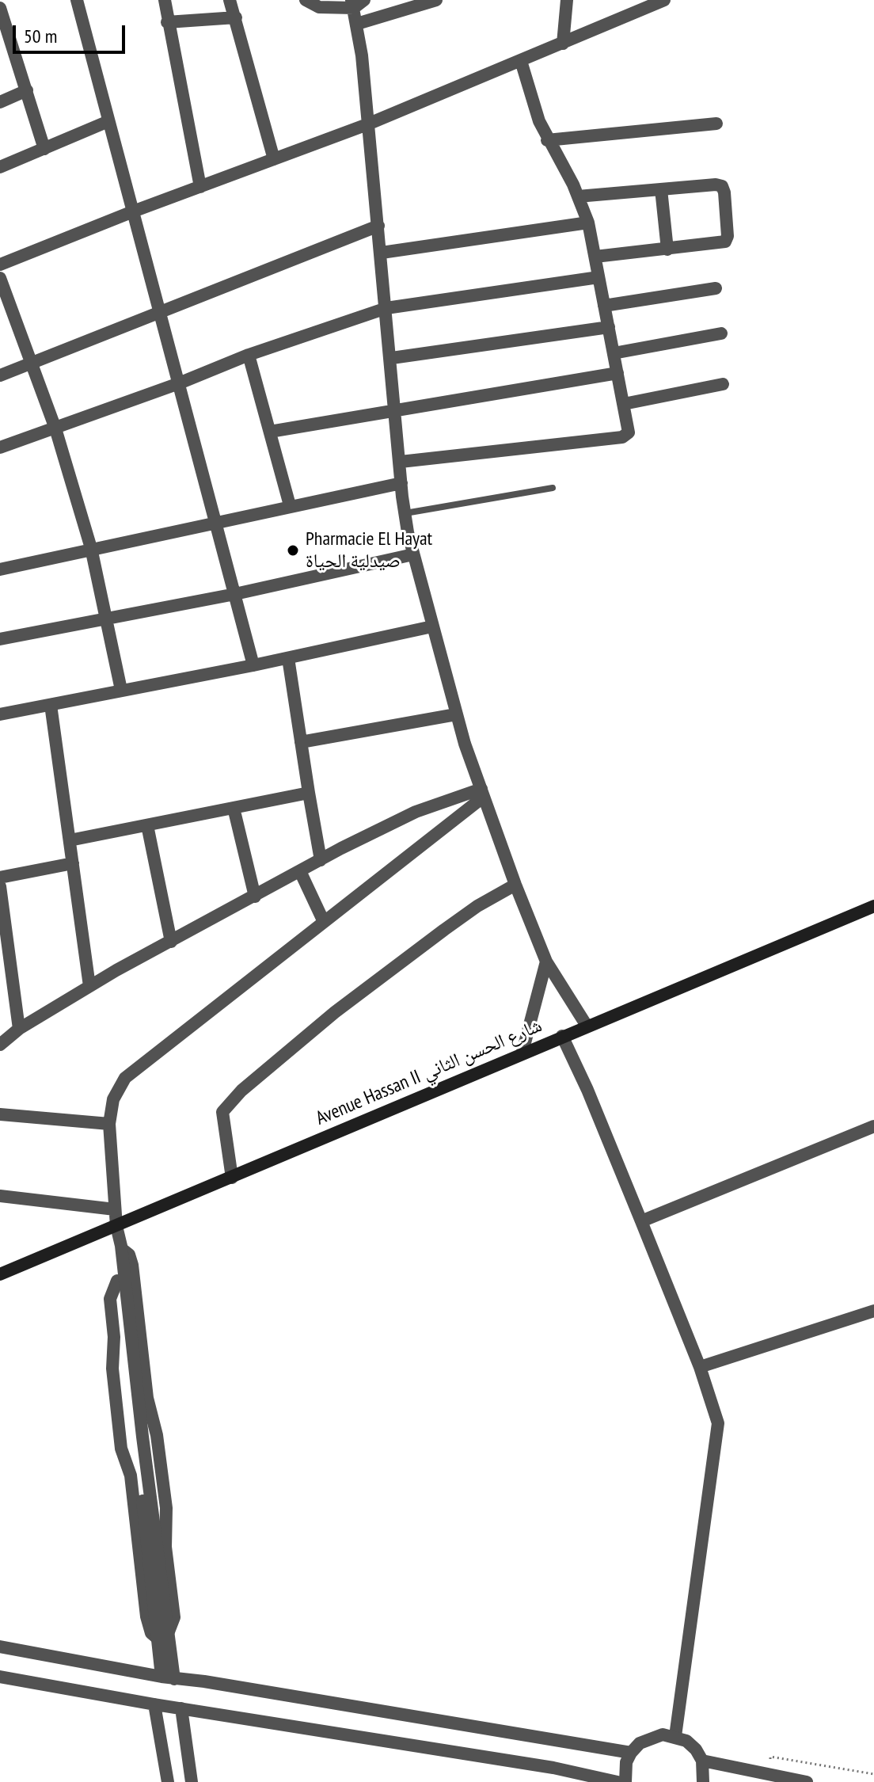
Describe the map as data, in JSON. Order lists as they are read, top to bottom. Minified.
{"streets":{"main road":["Avenue Hassan II شارع الحسن الثاني"]},"places":["Pharmacie El Hayat صيدلية الحياة"],"scale_bar":"50 m"}
